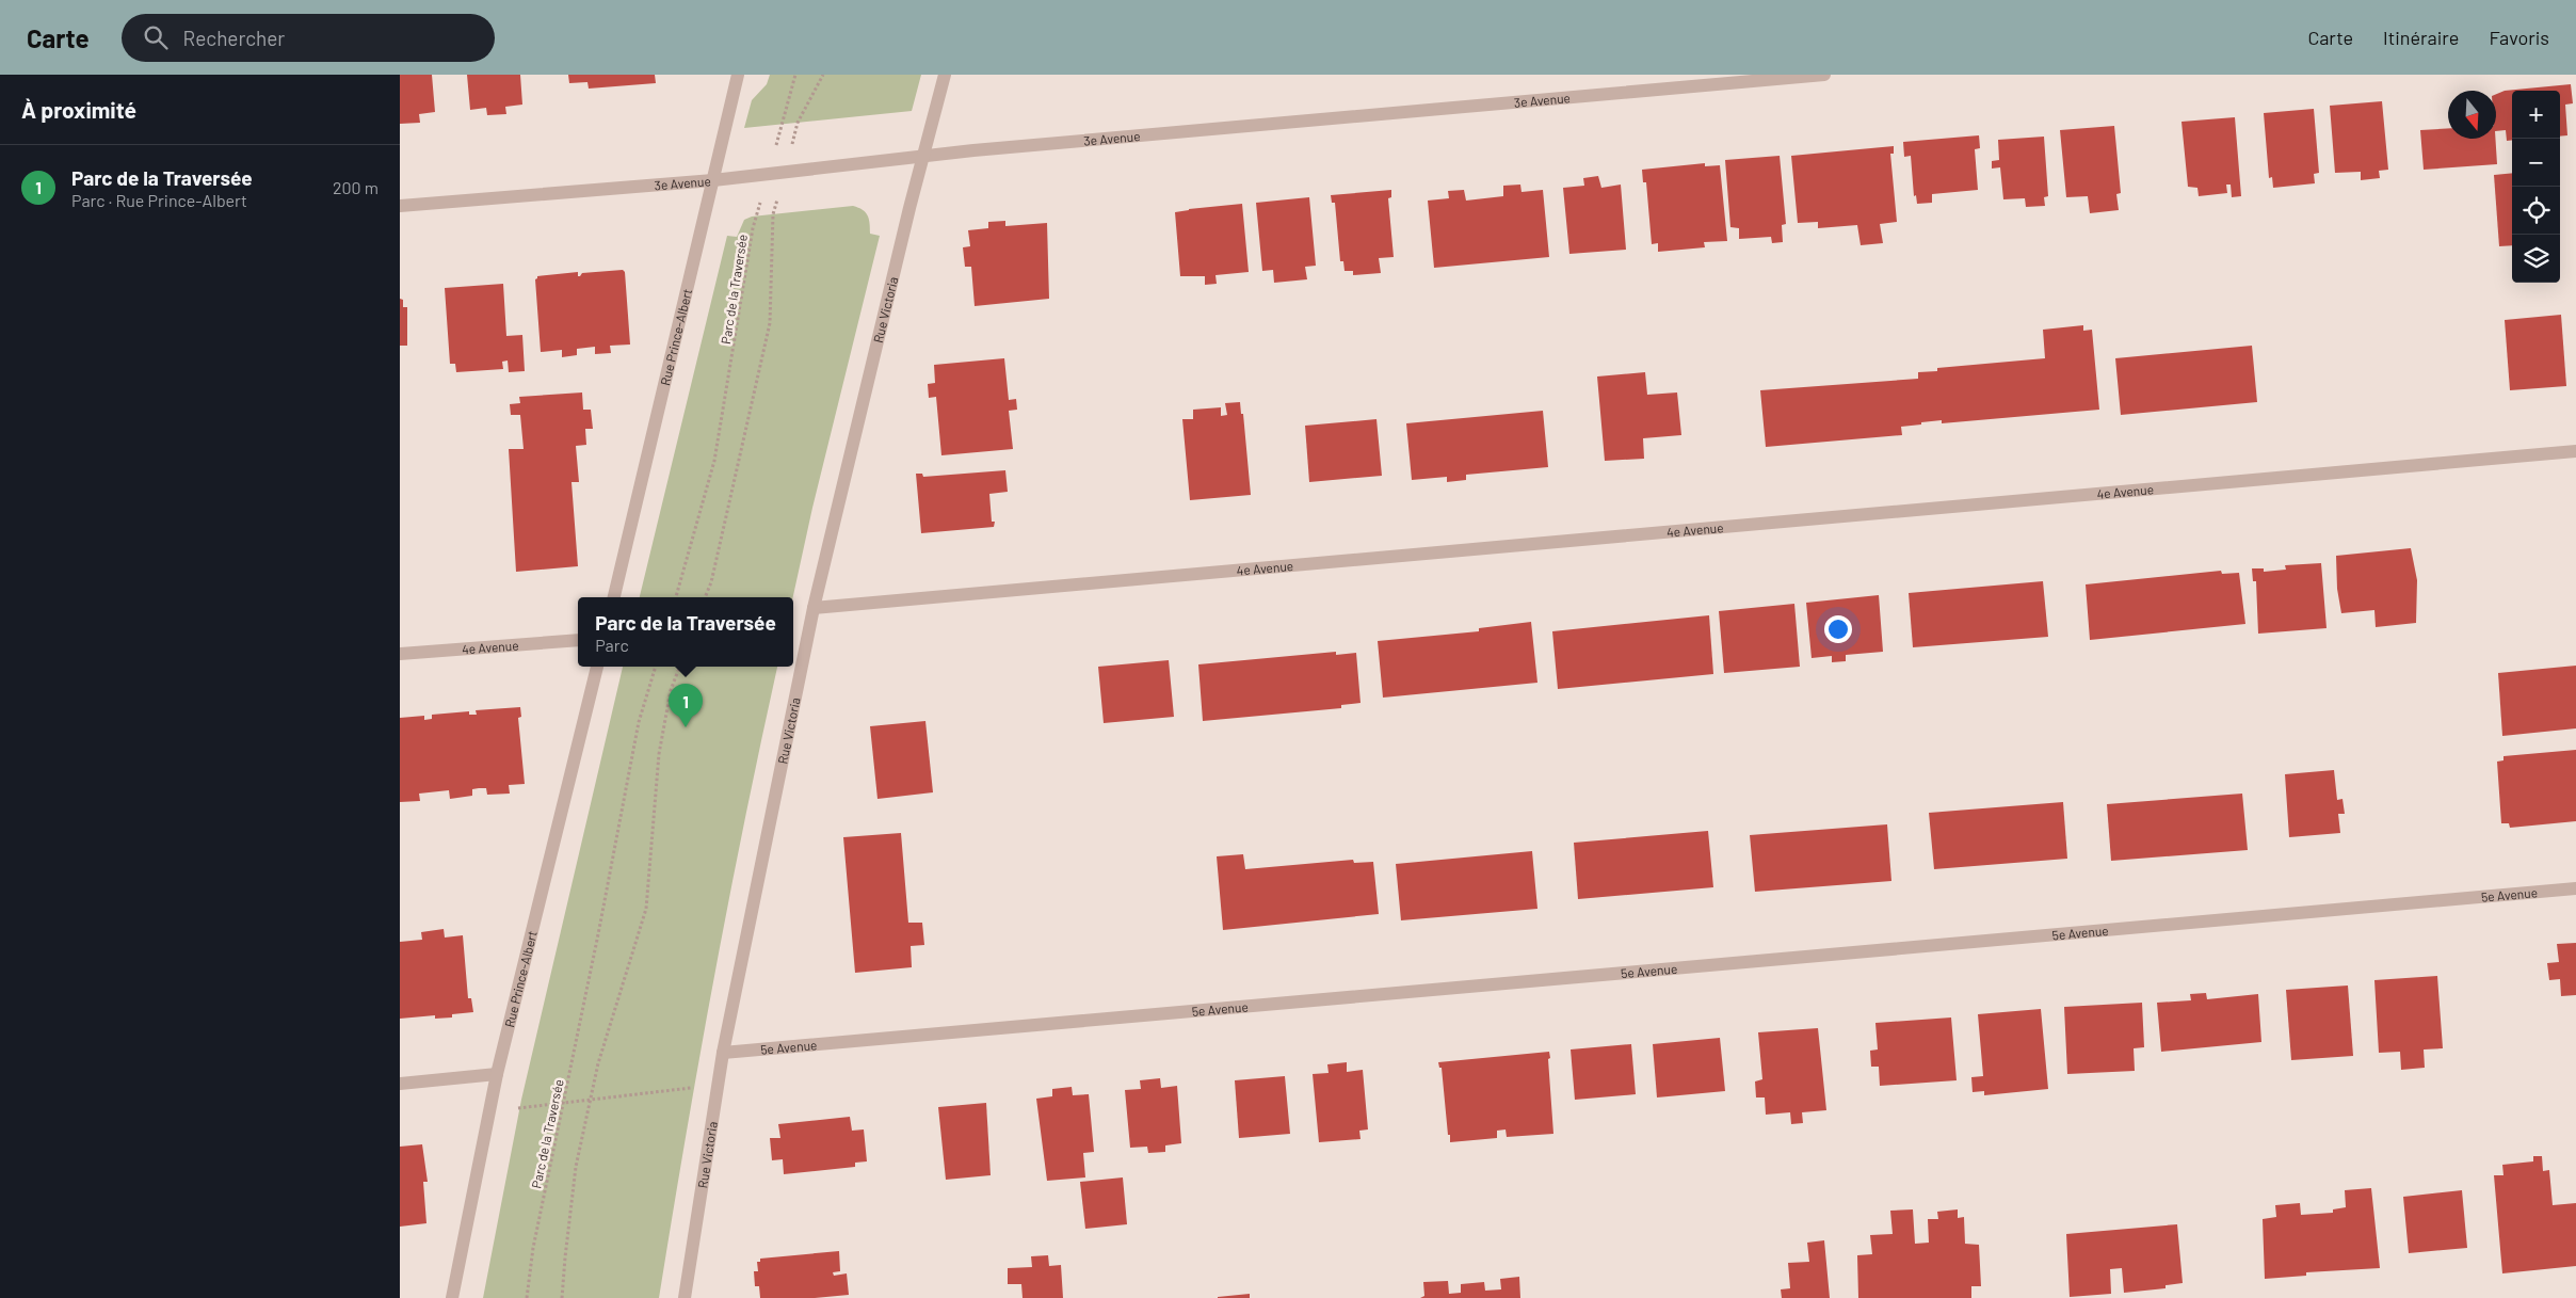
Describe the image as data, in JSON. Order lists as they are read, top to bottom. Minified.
{"streets":{"street":["3e Avenue","Rue Victoria","Rue Prince-Albert","4e Avenue","5e Avenue"],"path":["Parc de la Traversée"]},"crossings":[["3e Avenue","Parc de la Traversée"],["3e Avenue","Rue Victoria"],["3e Avenue","Rue Prince-Albert"],["Rue Victoria","4e Avenue"],["Rue Victoria","5e Avenue"]],"north":"bottom","page":{"header":"Carte","search":"Rechercher","nav":["Carte","Itinéraire","Favoris"],"heading":"À proximité","map_buttons":["+","−"],"list":[{"mark":"1","name":"Parc de la Traversée","note":"Parc · Rue Prince-Albert","value":"200 m"}],"popup":["Parc de la Traversée","Parc"],"pins":"1"}}
